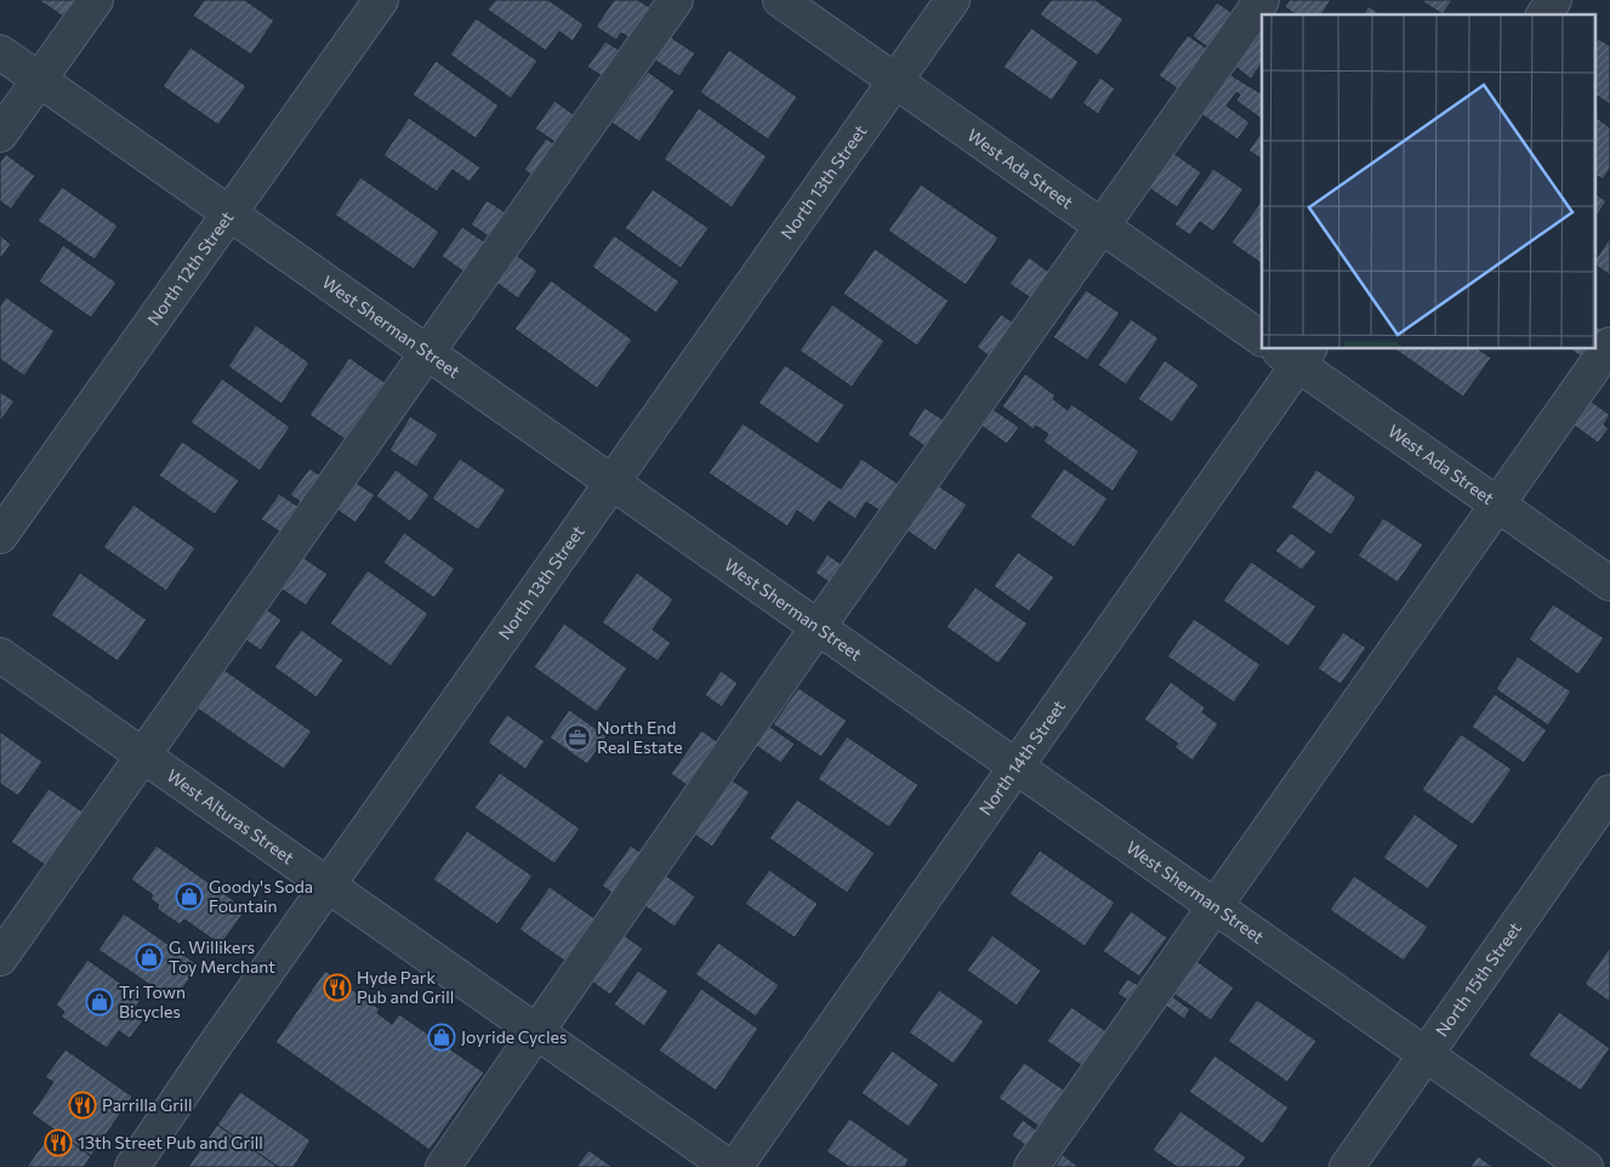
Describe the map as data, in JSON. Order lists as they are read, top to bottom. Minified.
{"streets":{"street":["West Ada Street","North 13th Street","North 12th Street","West Sherman Street","North 14th Street","West Alturas Street","North 15th Street"]},"crossings":[["West Ada Street","North 13th Street"],["West Ada Street","North 14th Street"],["North 13th Street","West Sherman Street"],["North 13th Street","West Alturas Street"],["North 12th Street","West Sherman Street"],["West Sherman Street","North 14th Street"],["West Sherman Street","North 15th Street"]],"places":{"office":["North End Real Estate"],"shop":["Goody's Soda Fountain","G. Willikers Toy Merchant","Tri Town Bicycles","Joyride Cycles"],"restaurant":["Hyde Park Pub and Grill","Parrilla Grill","13th Street Pub and Grill"]}}
